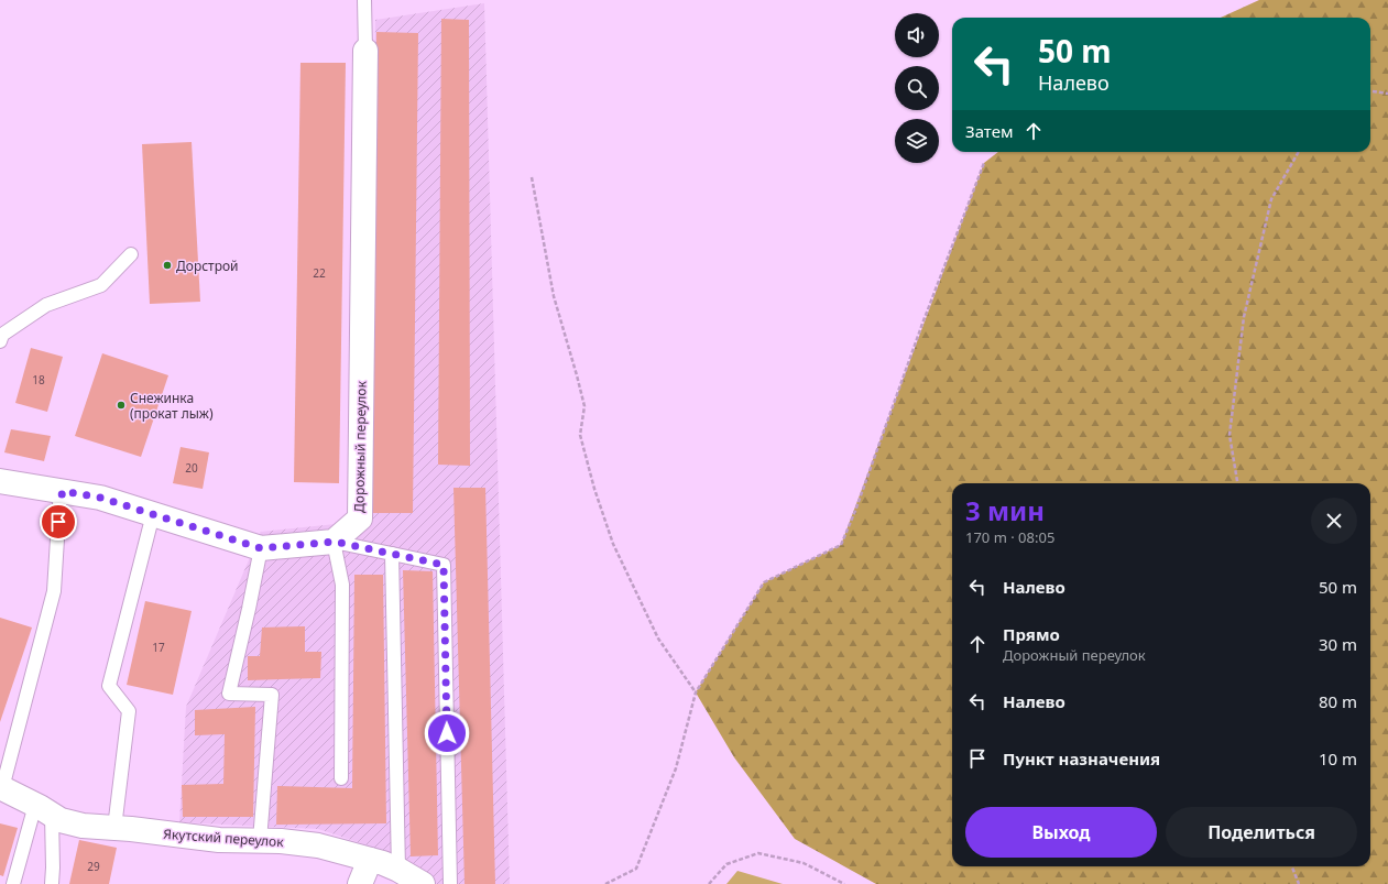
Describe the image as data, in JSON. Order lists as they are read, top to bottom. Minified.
{"streets":{"street":["Дорожный переулок","Якутский переулок"]},"places":["Дорстрой","Снежинка (прокат лыж)"],"house_numbers":["22","18","20","17","29"],"page":{"turn":["50 m","Налево"],"then":"Затем","heading":["3 мин","170 m · 08:05"],"list":[{"name":"Налево","value":"50 m"},{"name":"Прямо","note":"Дорожный переулок","value":"30 m"},{"name":"Налево","value":"80 m"},{"name":"Пункт назначения","value":"10 m"}],"buttons":["Выход","Поделиться"]}}
